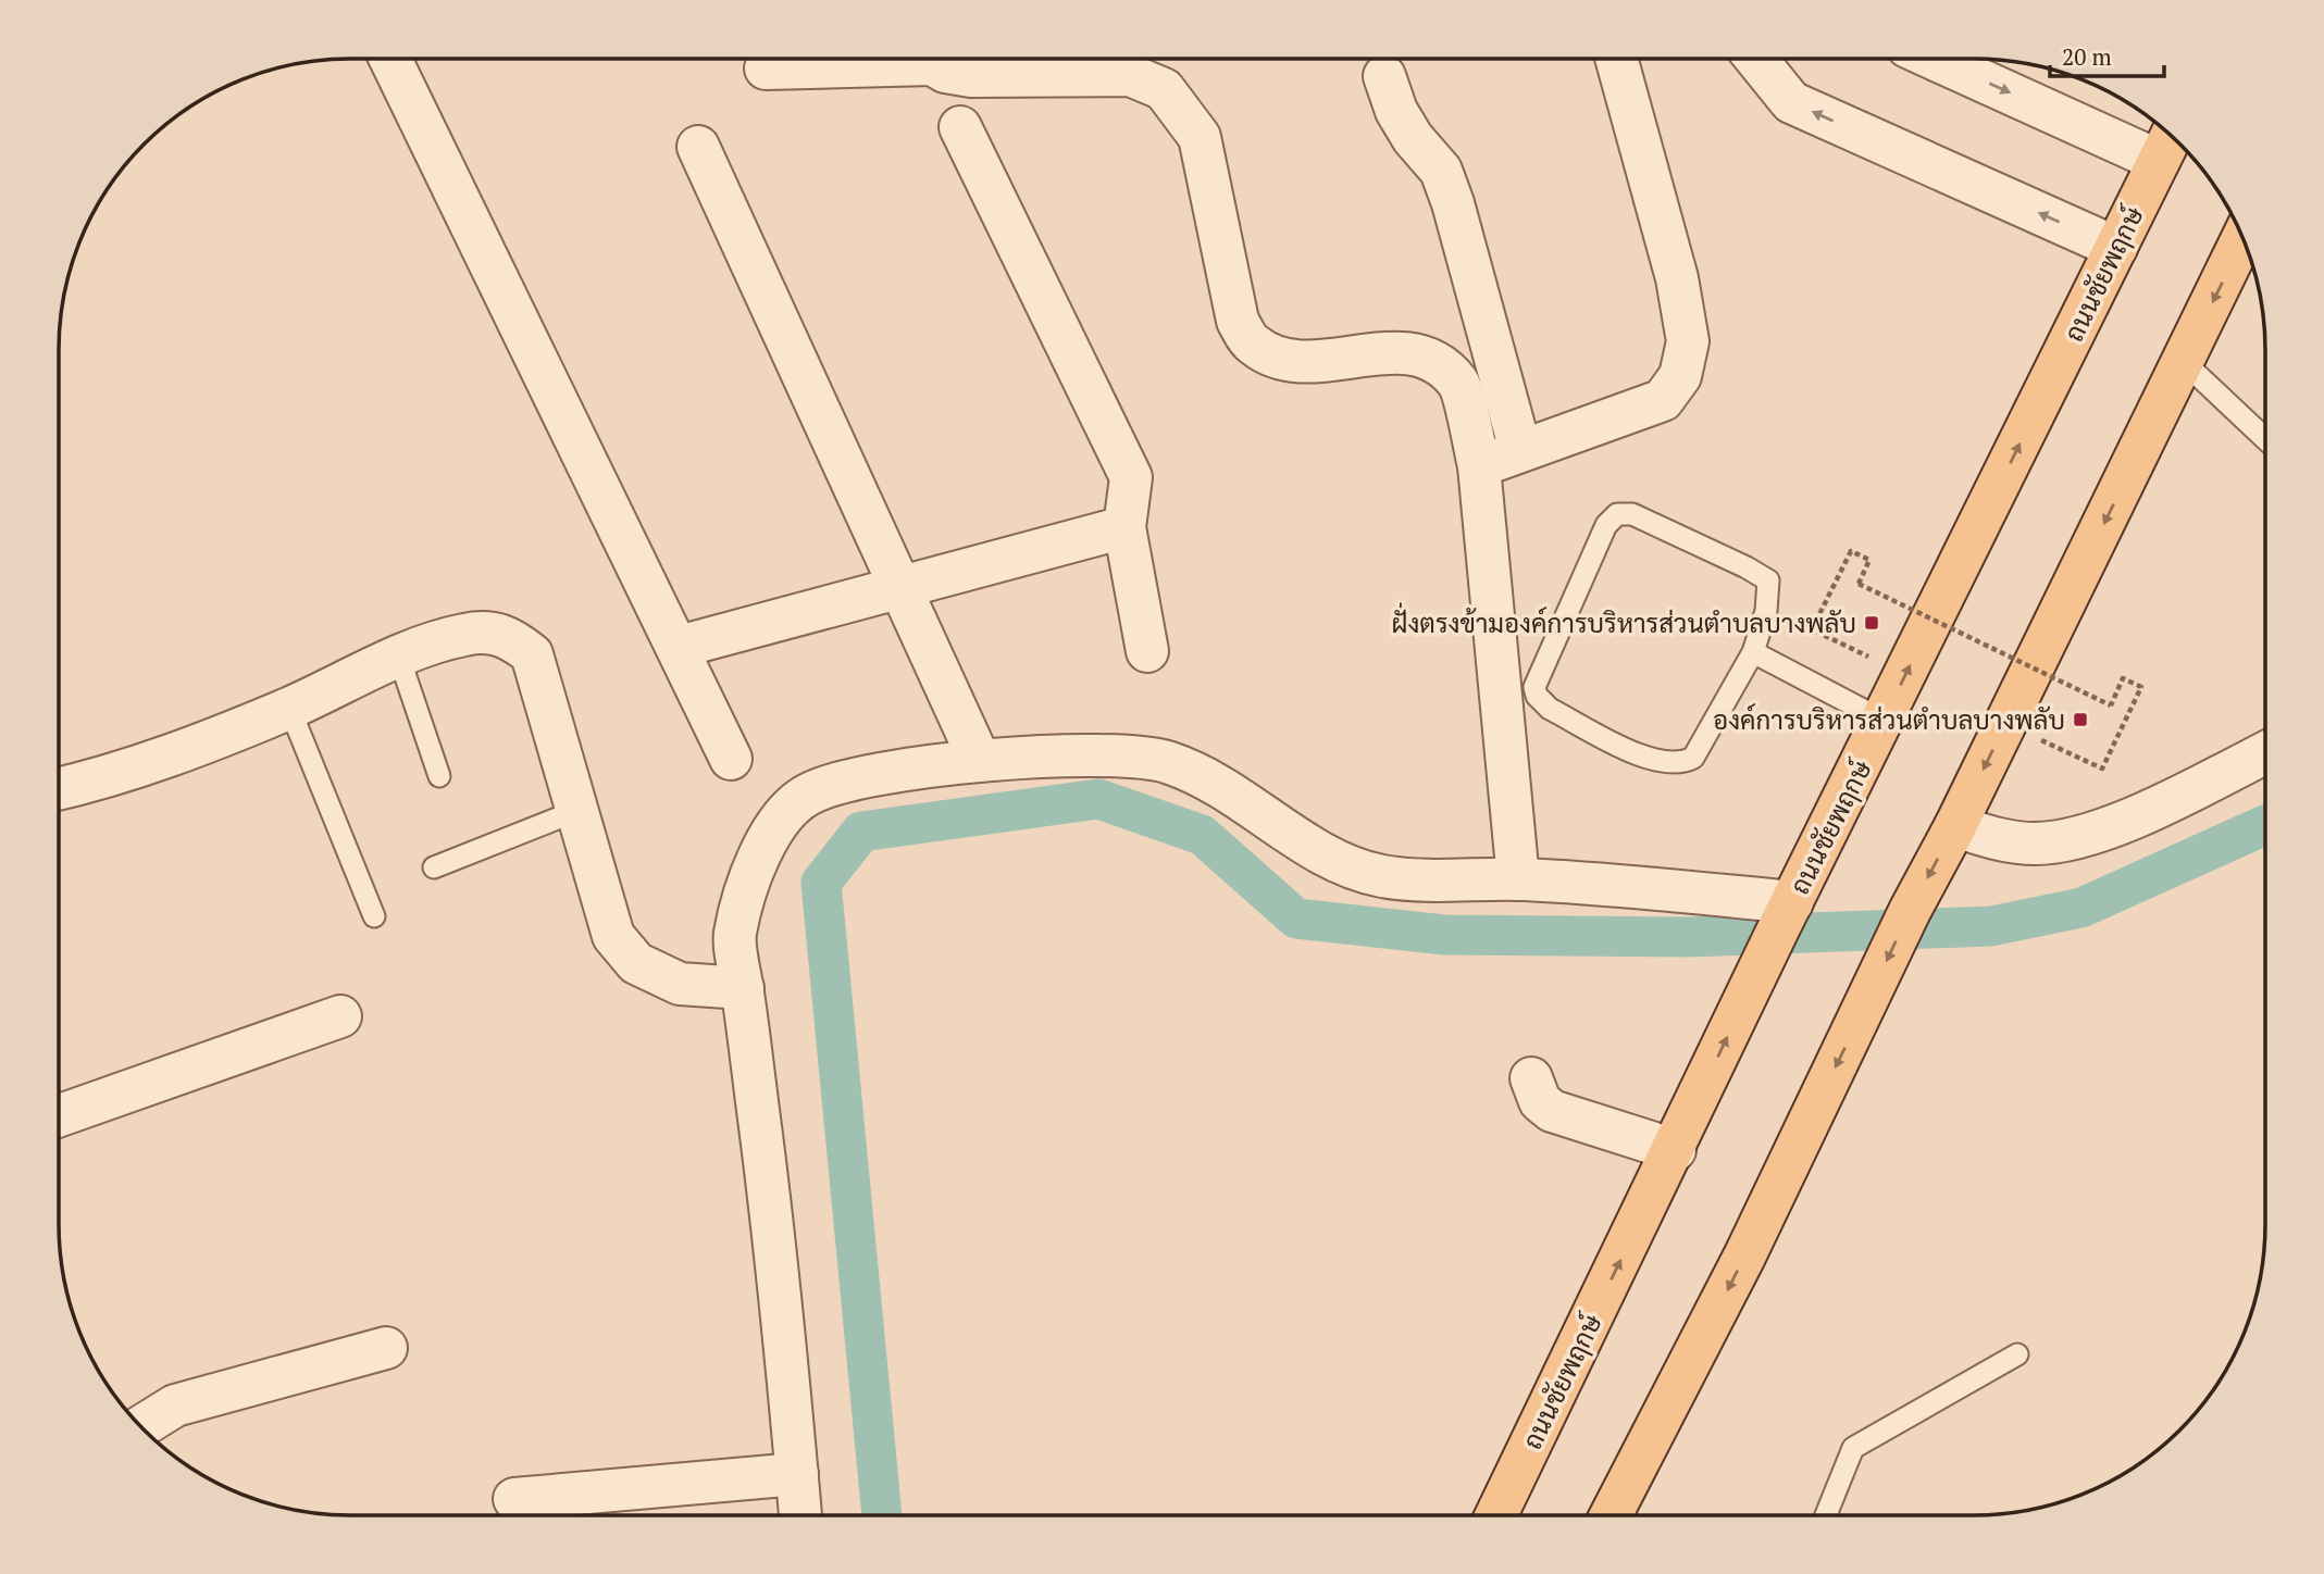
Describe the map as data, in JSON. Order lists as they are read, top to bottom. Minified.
{"streets":{"main road":["ถนนชัยพฤกษ์"]},"places":{"transit":["ฝั่งตรงข้ามองค์การบริหารส่วนตำบลบางพลับ","องค์การบริหารส่วนตำบลบางพลับ"]},"scale_bar":"20 m"}
